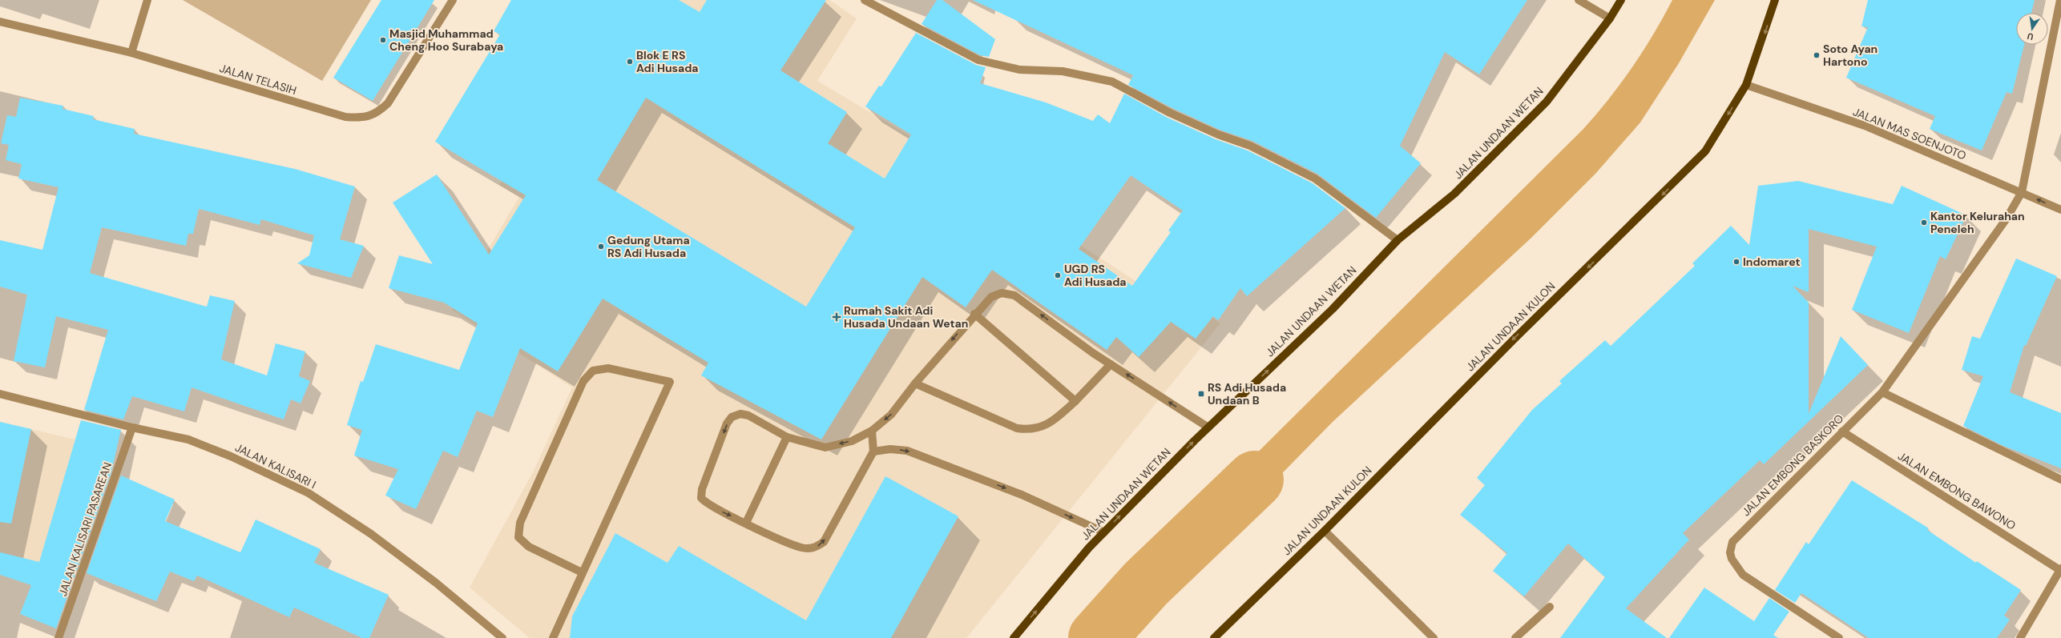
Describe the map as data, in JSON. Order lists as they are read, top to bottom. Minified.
{"streets":{"main road":["JALAN UNDAAN WETAN","JALAN UNDAAN KULON"],"street":["JALAN TELASIH","JALAN MAS SOENJOTO","JALAN EMBONG BASKORO","JALAN KALISARI I","JALAN EMBONG BAWONO","JALAN KALISARI PASAREAN"]},"crossings":[["JALAN MAS SOENJOTO","JALAN UNDAAN KULON"],["JALAN MAS SOENJOTO","JALAN EMBONG BASKORO"],["JALAN EMBONG BASKORO","JALAN EMBONG BAWONO"],["JALAN KALISARI I","JALAN KALISARI PASAREAN"]],"one_way":["JALAN UNDAAN WETAN","JALAN UNDAAN KULON"],"places":{"other":["Masjid Muhammad Cheng Hoo Surabaya","Soto Ayan Hartono","Blok E RS Adi Husada","Kantor Kelurahan Peneleh","Gedung Utama RS Adi Husada","Indomaret","UGD RS Adi Husada"],"health":["Rumah Sakit Adi Husada Undaan Wetan"],"transit":["RS Adi Husada Undaan B"]},"north":"bottom"}
